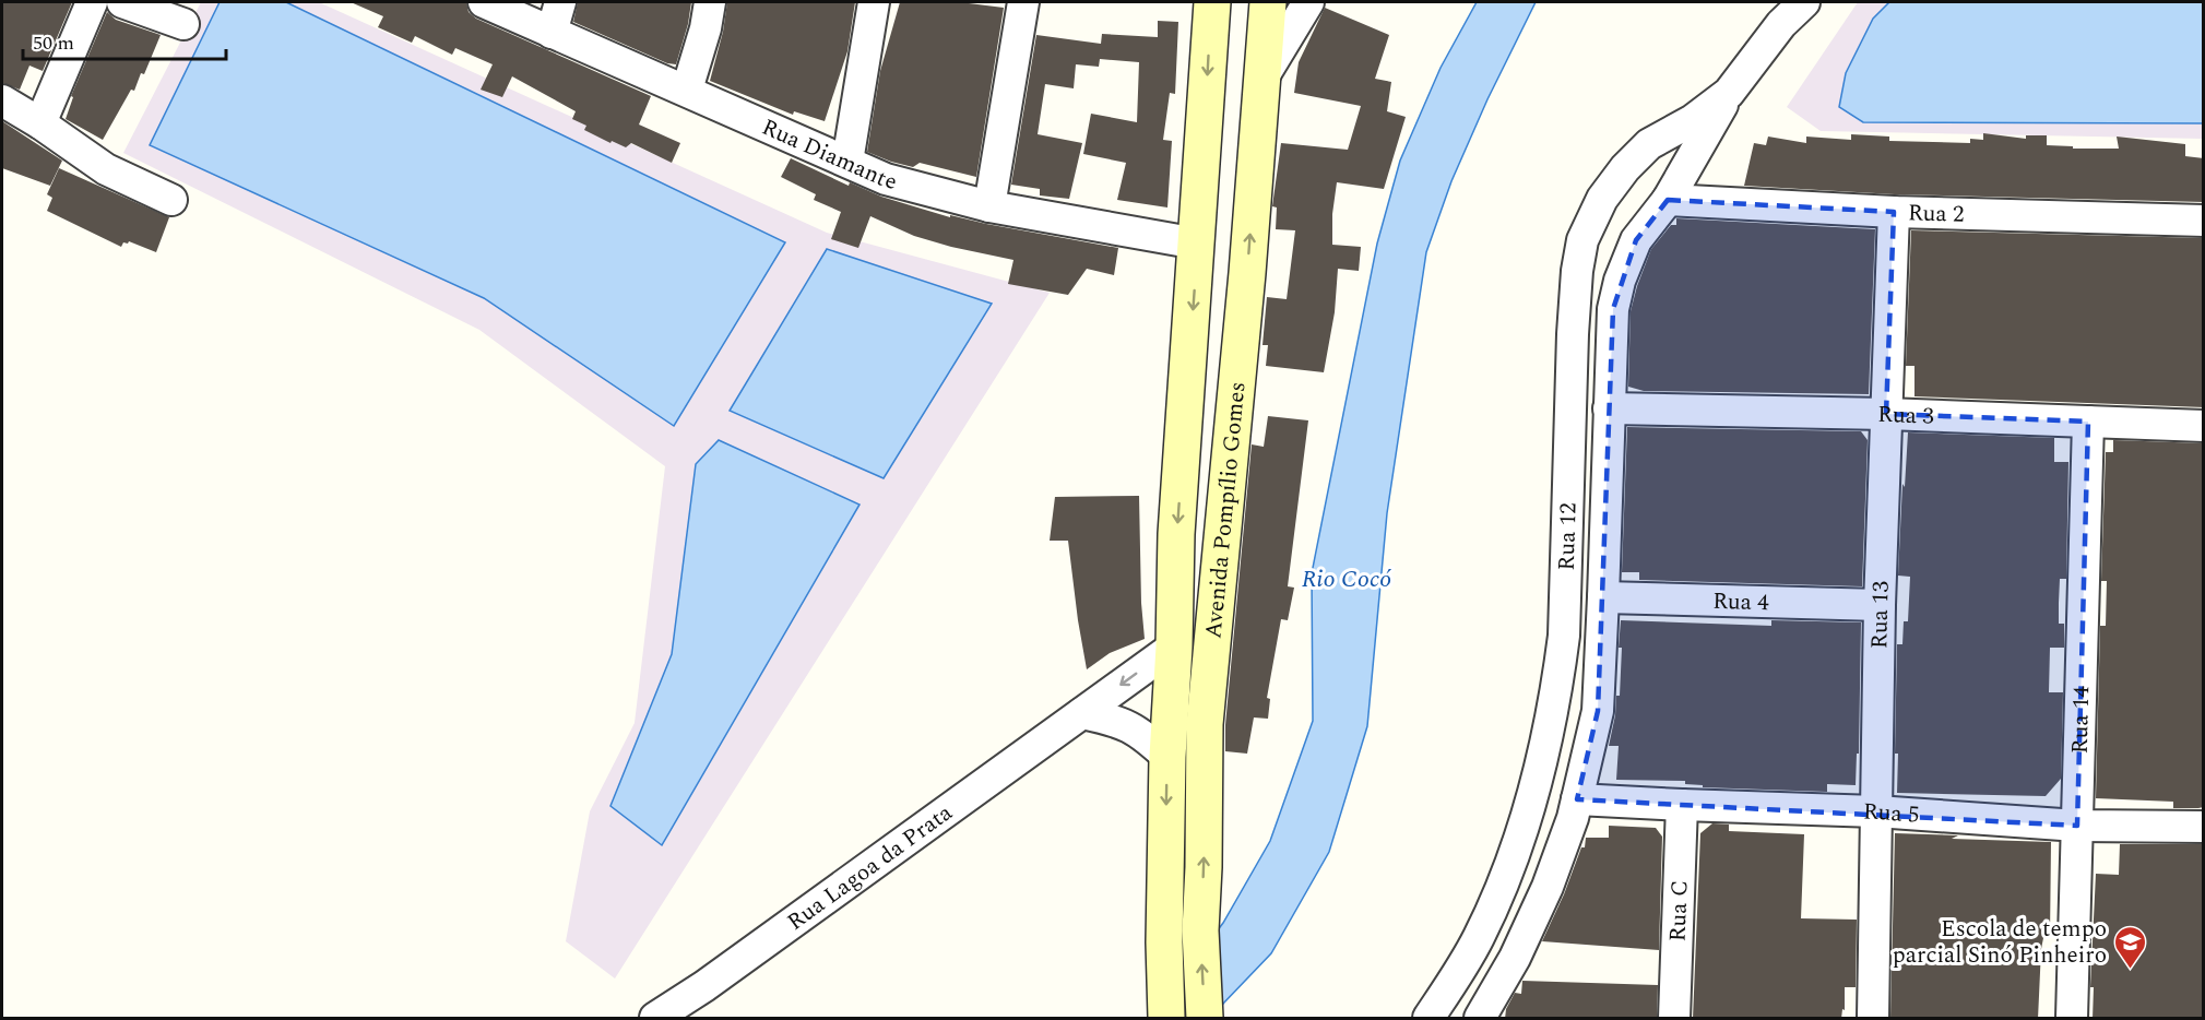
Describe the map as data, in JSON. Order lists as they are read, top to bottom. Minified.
{"streets":{"main road":["Avenida Pompílio Gomes"],"street":["Rua Diamante","Rua 2","Rua 3","Rua 12","Rua 4","Rua 13","Rua 14","Rua 5","Rua Lagoa da Prata","Rua C"]},"crossings":[["Rua Diamante","Avenida Pompílio Gomes"],["Rua 2","Rua 12"],["Rua 2","Rua 13"],["Rua 3","Rua 12"],["Rua 3","Rua 13"],["Rua 3","Rua 14"],["Avenida Pompílio Gomes","Rua Lagoa da Prata"],["Rua 12","Rua 4"],["Rua 12","Rua 5"],["Rua 4","Rua 13"],["Rua 13","Rua 5"],["Rua 14","Rua 5"],["Rua 5","Rua C"]],"water":["Rio Cocó"],"places":{"school or university":["Escola de tempo parcial Sinó Pinheiro"]},"scale_bar":"50 m"}
